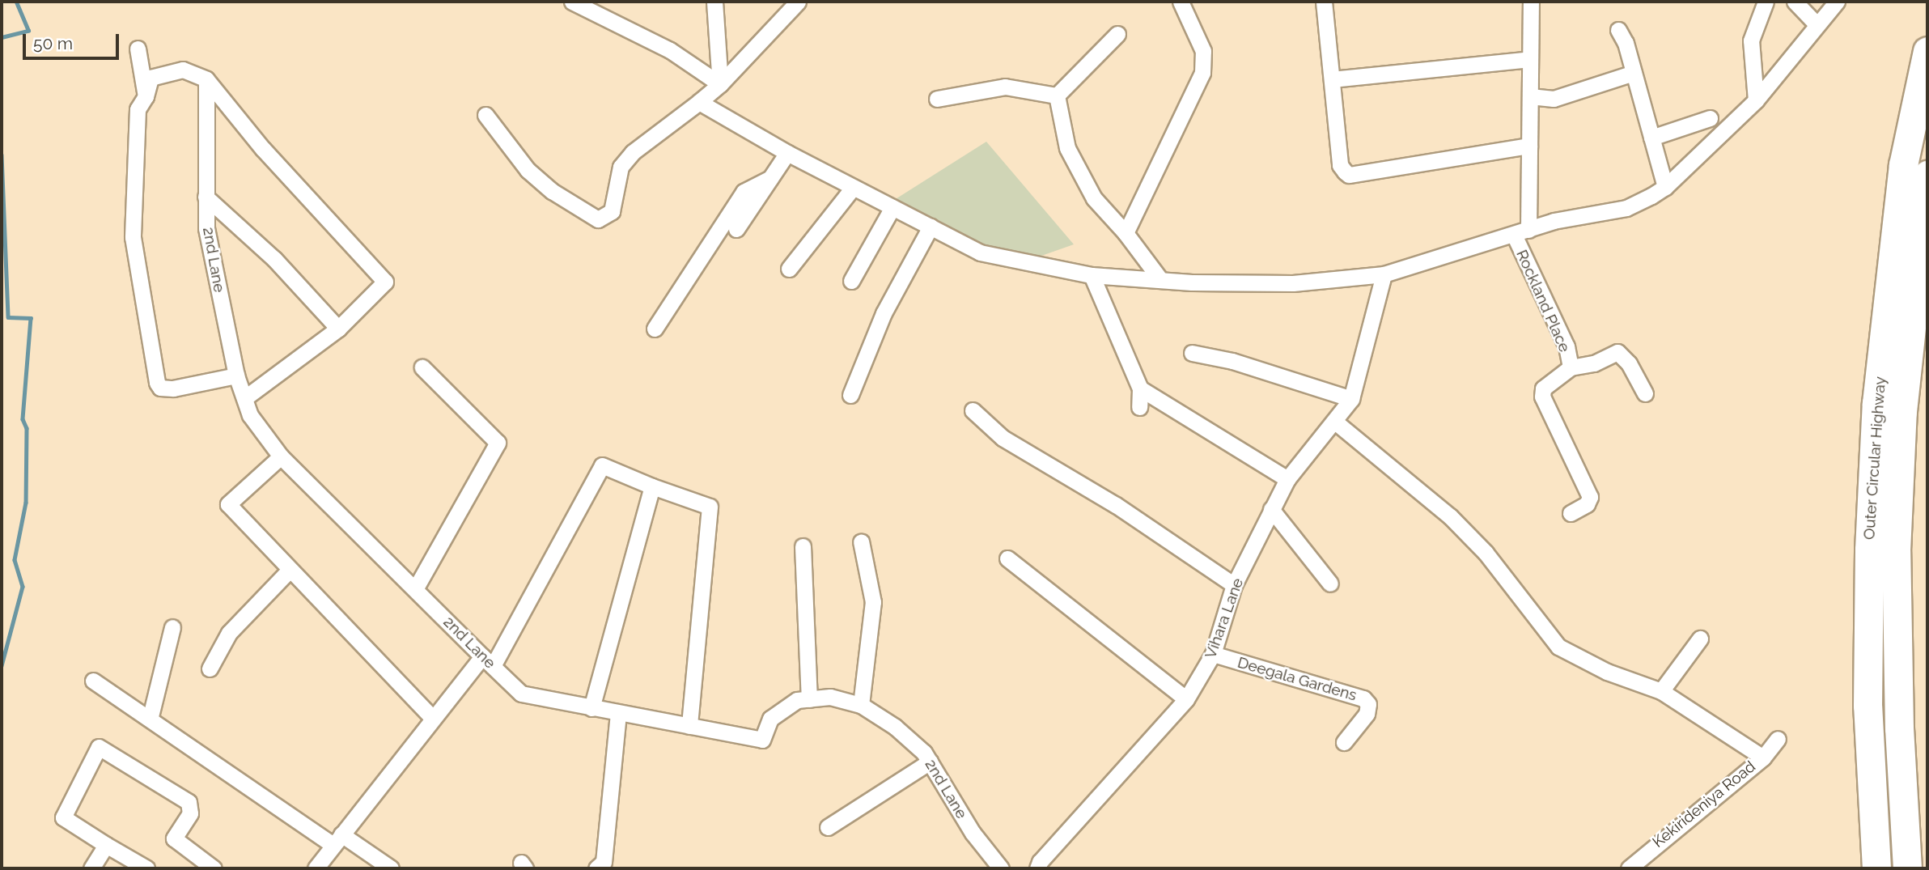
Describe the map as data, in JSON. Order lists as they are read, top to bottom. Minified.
{"streets":{"highway":["Outer Circular Highway"],"street":["2nd Lane","Rockland Place","Vihara Lane","Deegala Gardens","Kekirideniya Road"]},"crossings":[["Vihara Lane","Deegala Gardens"]],"scale_bar":"50 m"}
